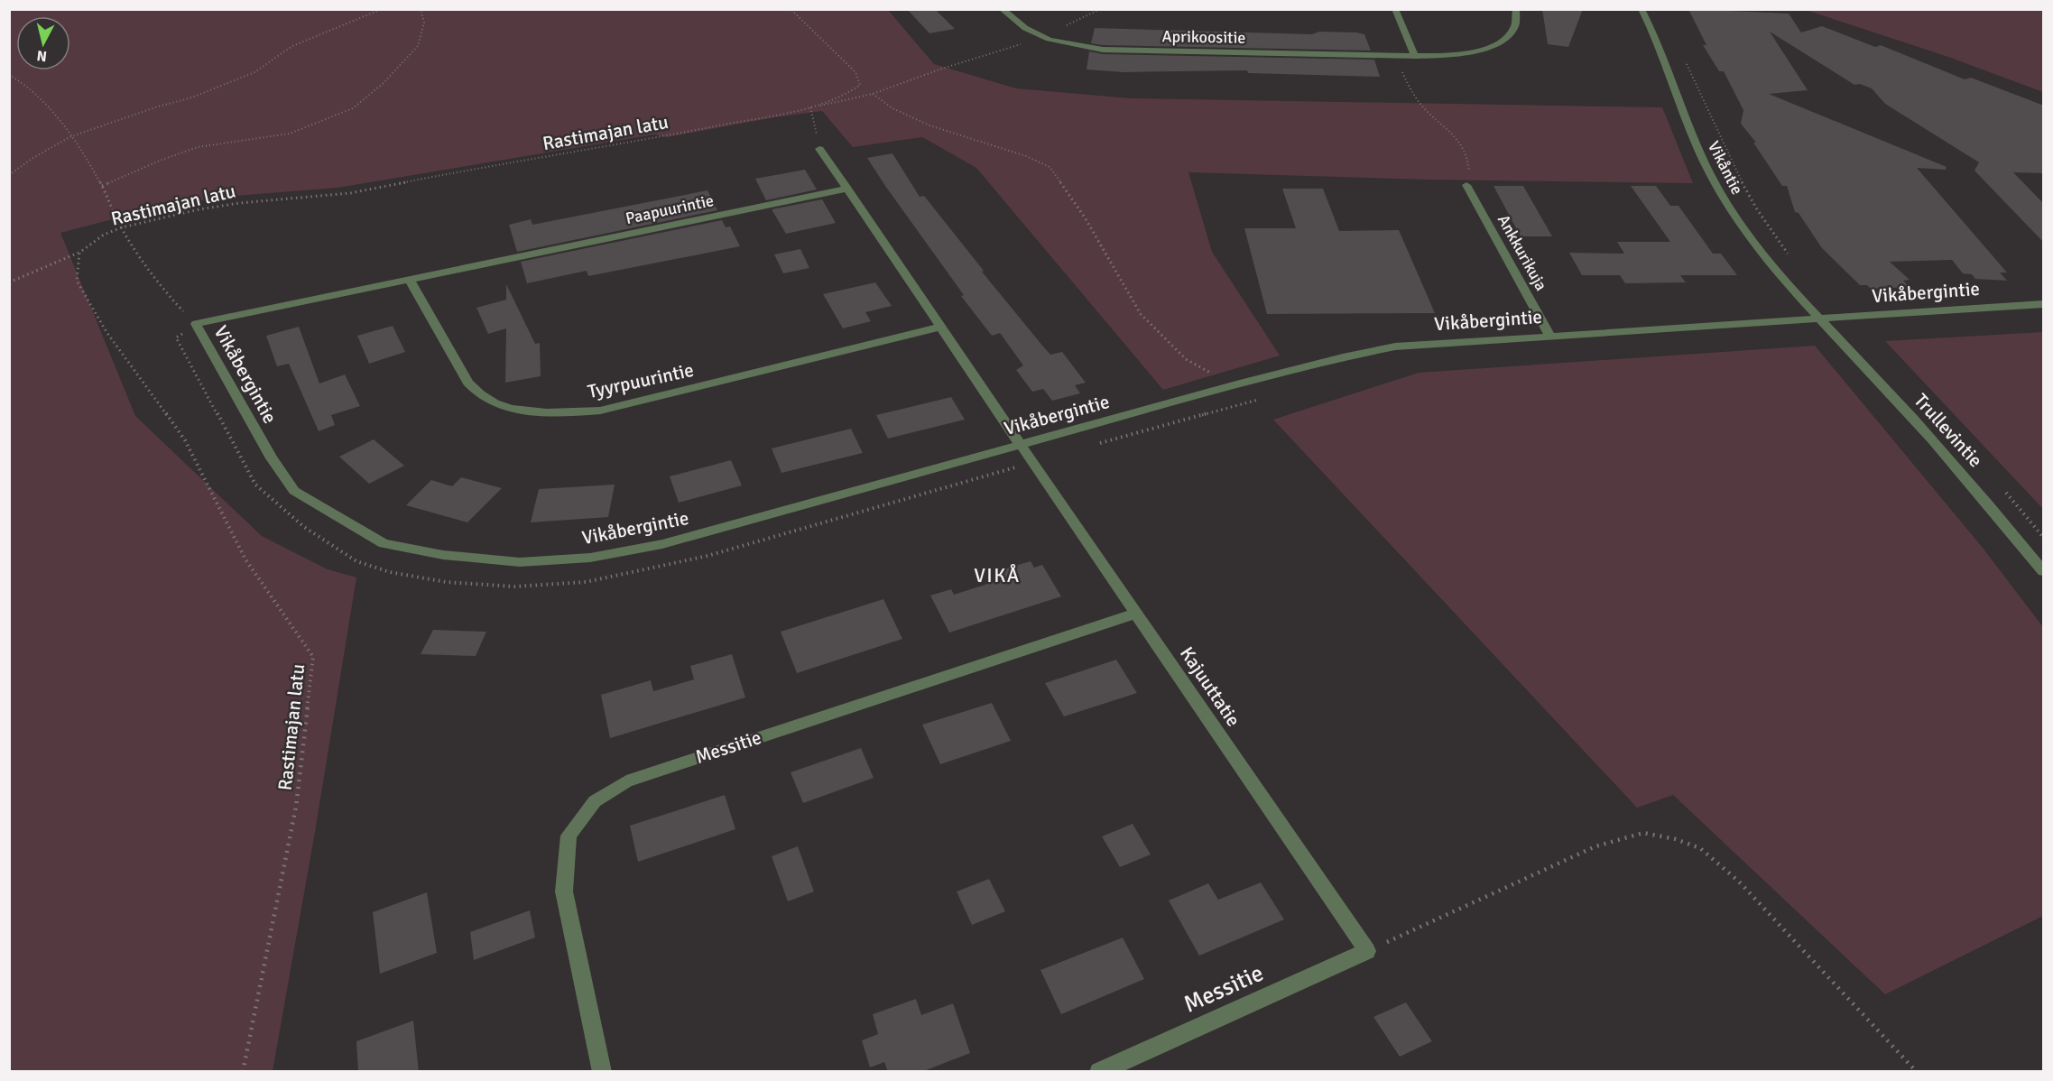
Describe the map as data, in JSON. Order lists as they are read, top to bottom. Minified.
{"streets":{"street":["Aprikoositie","Vikåntie","Paapuurintie","Ankkurikuja","Vikåbergintie","Tyyrpuurintie","Trullevintie","Kajuuttatie","Messitie"],"path":["Rastimajan latu"]},"crossings":[["Vikåntie","Vikåbergintie"],["Vikåntie","Trullevintie"],["Paapuurintie","Vikåbergintie"],["Paapuurintie","Tyyrpuurintie"],["Ankkurikuja","Vikåbergintie"],["Vikåbergintie","Trullevintie"],["Vikåbergintie","Kajuuttatie"],["Kajuuttatie","Messitie"]],"districts":["VIKÅ"],"north":"bottom"}
